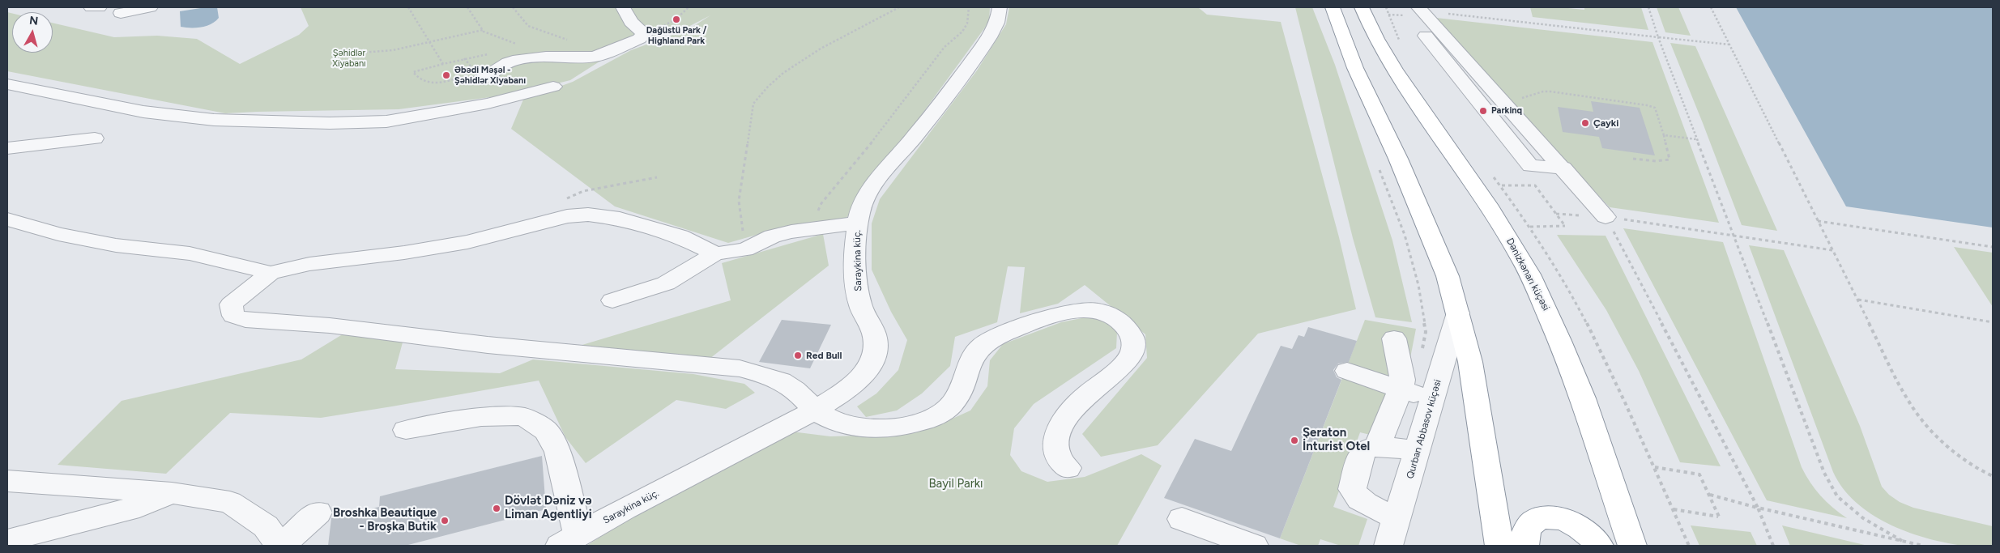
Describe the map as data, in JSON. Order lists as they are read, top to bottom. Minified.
{"streets":{"highway":["Dənizkənarı küçəsi"],"street":["Saraykina küç.","Qurban Abbasov küçəsi"]},"parks":["Şəhidlər Xiyabanı","Bayil Parkı"],"places":["Dağüstü Park / Highland Park","Əbədi Məşəl - Şəhidlər Xiyabanı","Parkinq","Çayki","Red Bull","Şeraton İnturist Otel","Dövlət Dəniz və Liman Agentliyi","Broshka Beautique - Broşka Butik"],"north":"top"}
